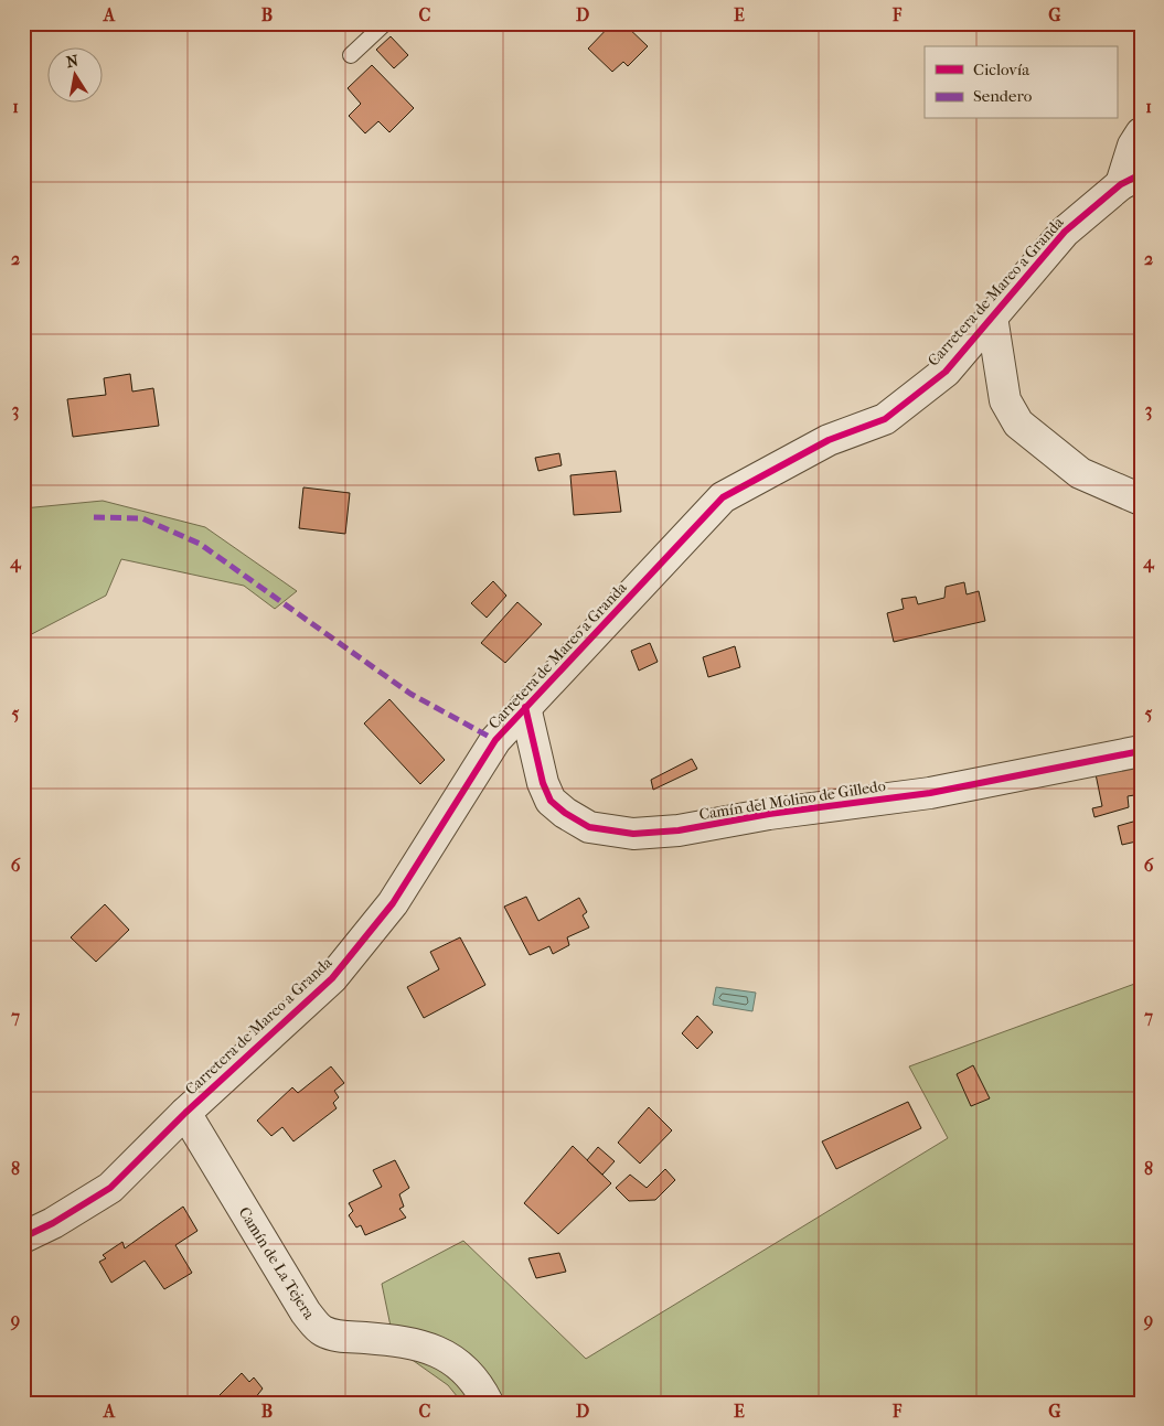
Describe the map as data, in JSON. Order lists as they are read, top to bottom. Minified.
{"streets":{"street":["Carretera de Mareo a Granda","Camín del Molino de Gilledo","Camín de La Tejera"]},"crossings":[["Carretera de Mareo a Granda","Camín del Molino de Gilledo"],["Carretera de Mareo a Granda","Camín de La Tejera"]],"legend":["Ciclovía","Sendero"],"north":"top","grid":{"columns":["A","B","C","D","E","F","G"],"rows":["1","2","3","4","5","6","7","8","9"]}}
